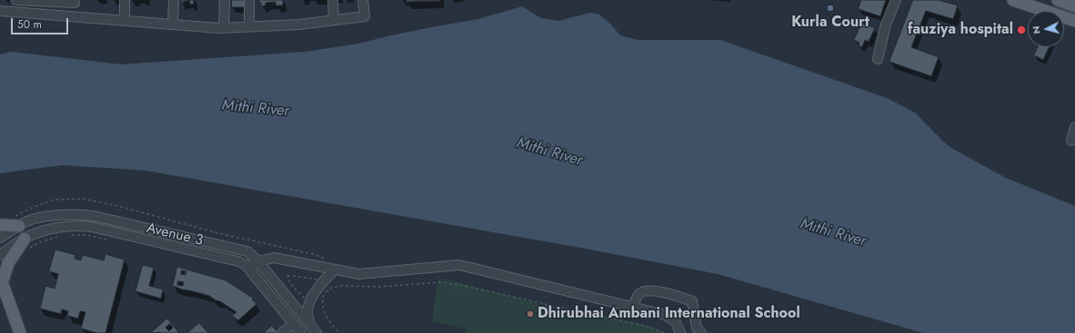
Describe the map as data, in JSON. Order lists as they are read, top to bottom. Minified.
{"streets":{"street":["Avenue 3"]},"water":["Mithi River"],"places":["Kurla Court","fauziya hospital","Dhirubhai Ambani International School"],"scale_bar":"50 m","north":"left"}
